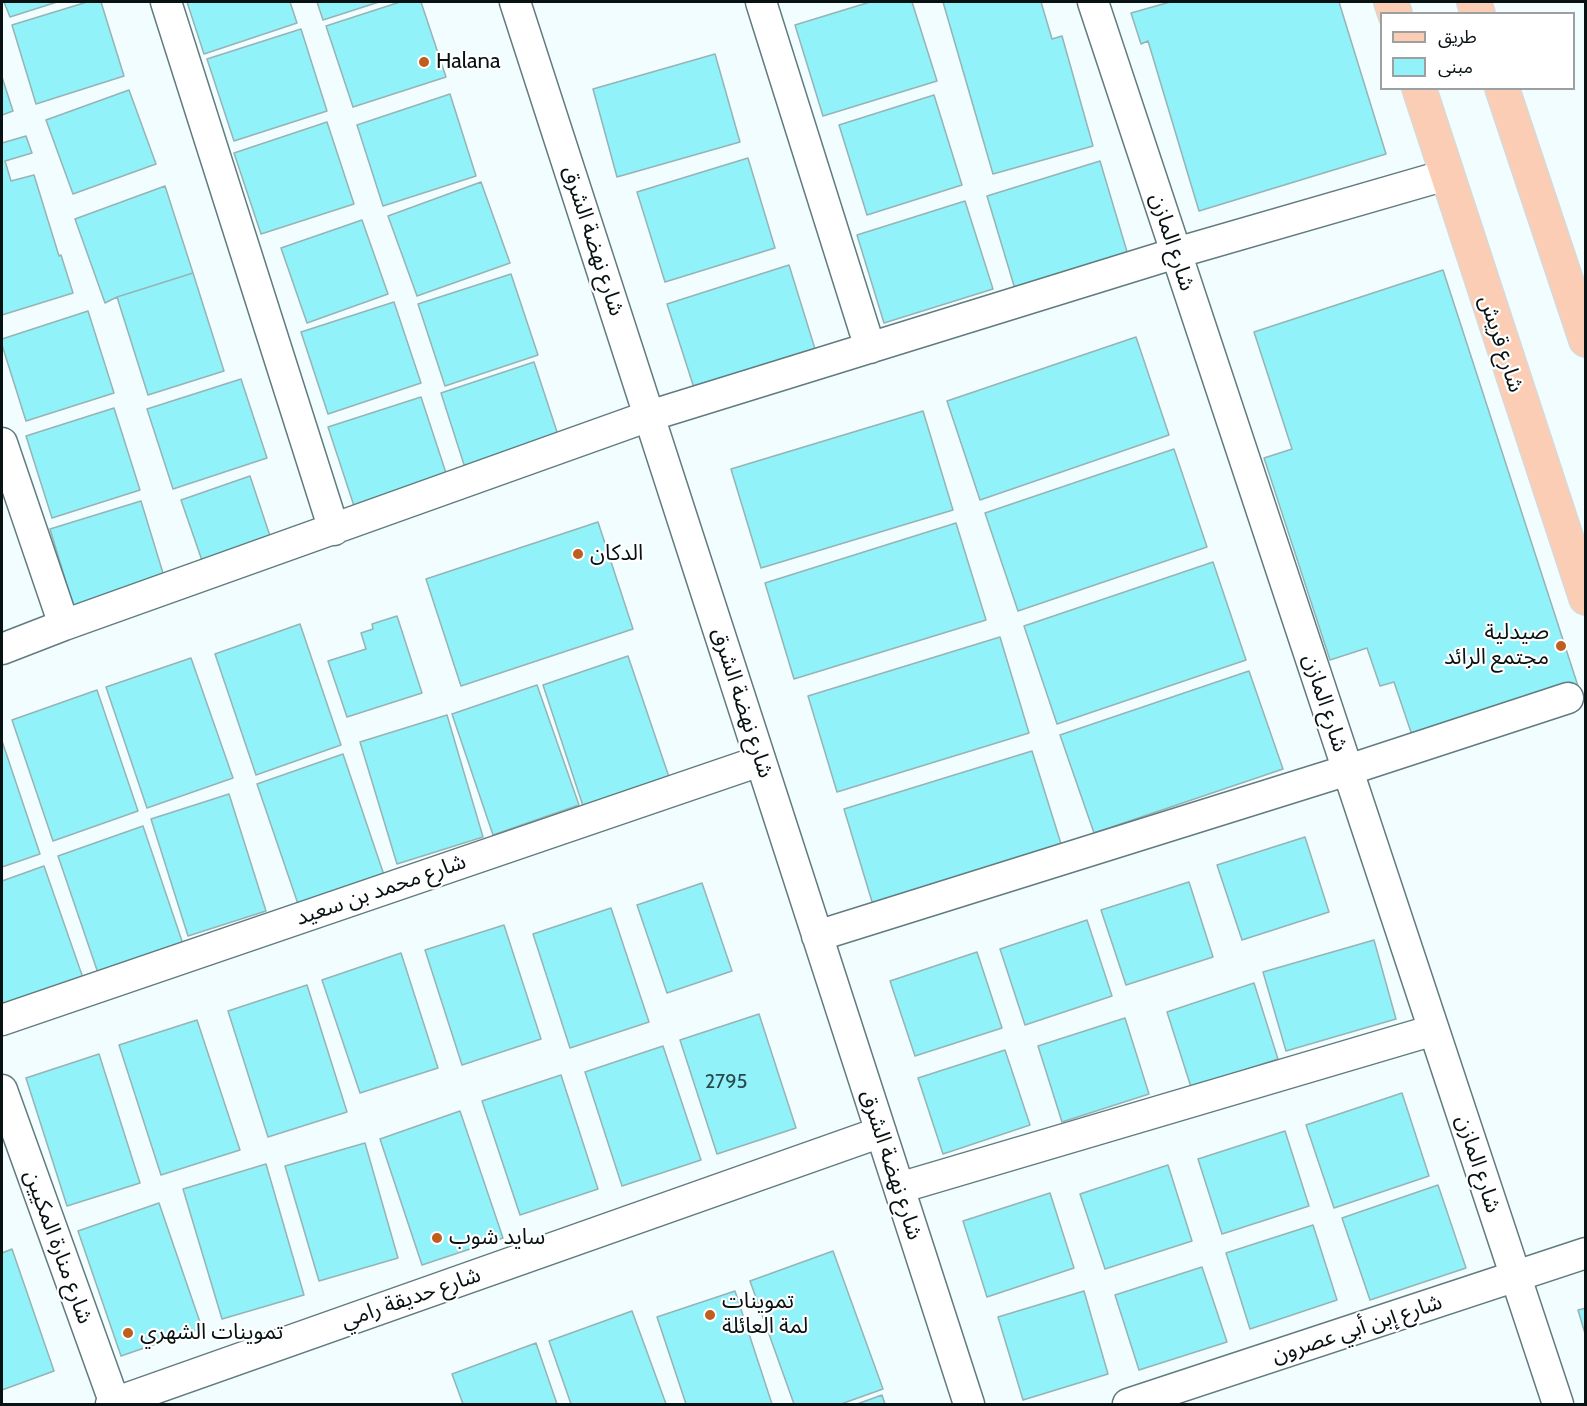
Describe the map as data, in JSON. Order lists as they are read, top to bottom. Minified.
{"streets":{"main road":["شارع قريش"],"street":["شارع نهضة الشرق","شارع المازن","شارع محمد بن سعيد","شارع منارة المكيين","شارع حديقة رامي","شارع إبن أبي عصرون"]},"crossings":[["شارع نهضة الشرق","شارع محمد بن سعيد"],["شارع نهضة الشرق","شارع حديقة رامي"],["شارع المازن","شارع إبن أبي عصرون"],["شارع منارة المكيين","شارع حديقة رامي"]],"places":["Halana","الدكان","صيدلية مجتمع الرائد","سايد شوب","تموينات لمة العائلة","تموينات الشهري"],"house_numbers":["2795"],"legend":["طريق","مبنى"]}
